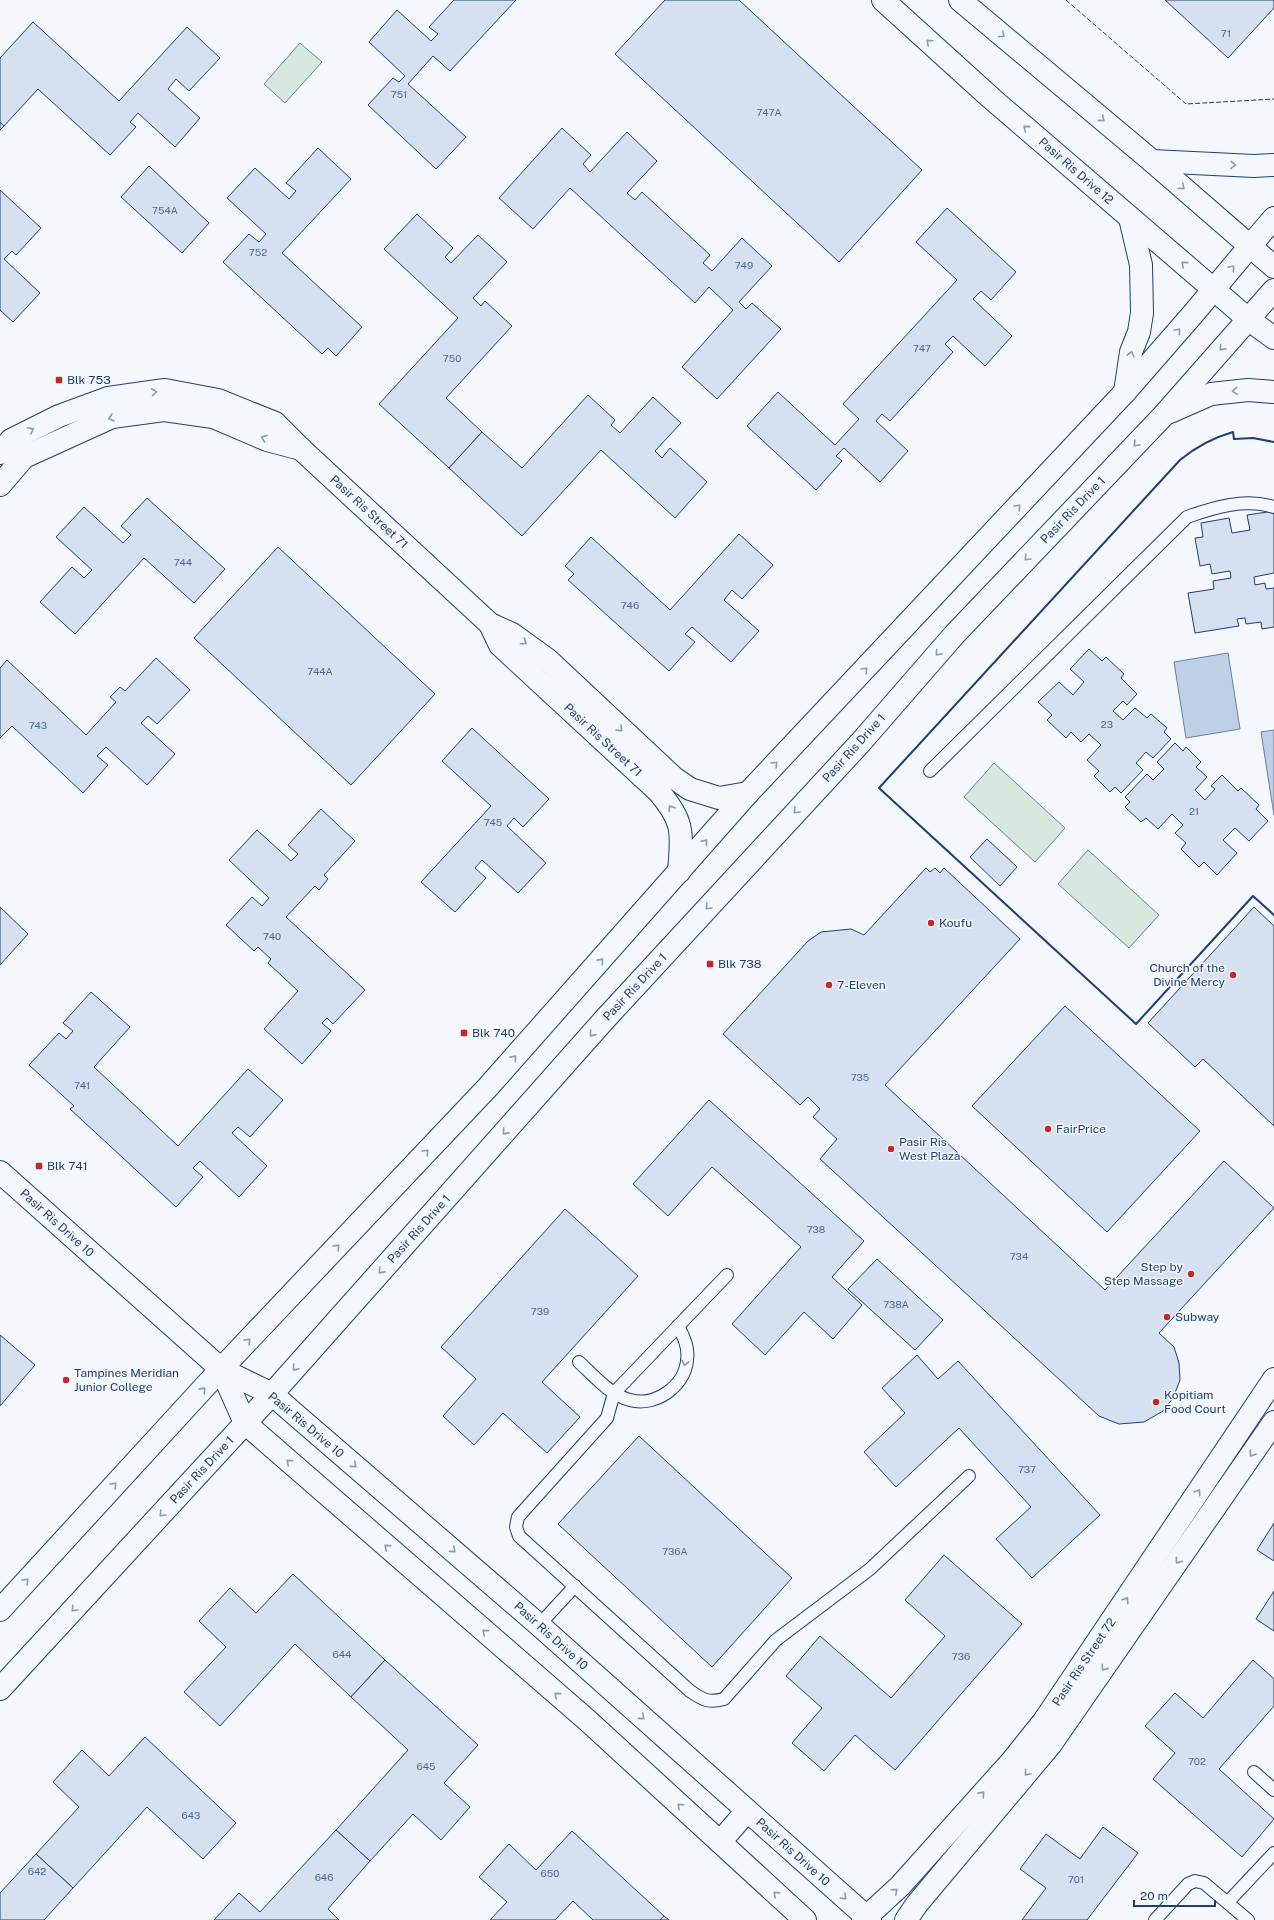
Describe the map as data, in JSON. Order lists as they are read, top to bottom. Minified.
{"streets":{"main road":["Pasir Ris Drive 12","Pasir Ris Drive 1","Pasir Ris Street 71","Pasir Ris Drive 10","Pasir Ris Street 72"]},"crossings":[["Pasir Ris Drive 12","Pasir Ris Drive 1"],["Pasir Ris Drive 1","Pasir Ris Drive 10"],["Pasir Ris Drive 10","Pasir Ris Street 72"]],"places":{"transit":["Blk 753","Blk 738","Blk 740","Blk 741"],"other":["Koufu","Church of the Divine Mercy","7-Eleven","FairPrice","Pasir Ris West Plaza","Step by Step Massage","Subway","Tampines Meridian Junior College","Kopitiam Food Court"]},"house_numbers":["71","751","747A","754A","752","749","747","750","744","746","744A","23","743","21","745","740","735","741","738","734","738A","739","737","736A","644","736","702","645","643","642","650","646","701"],"scale_bar":"20 m"}
